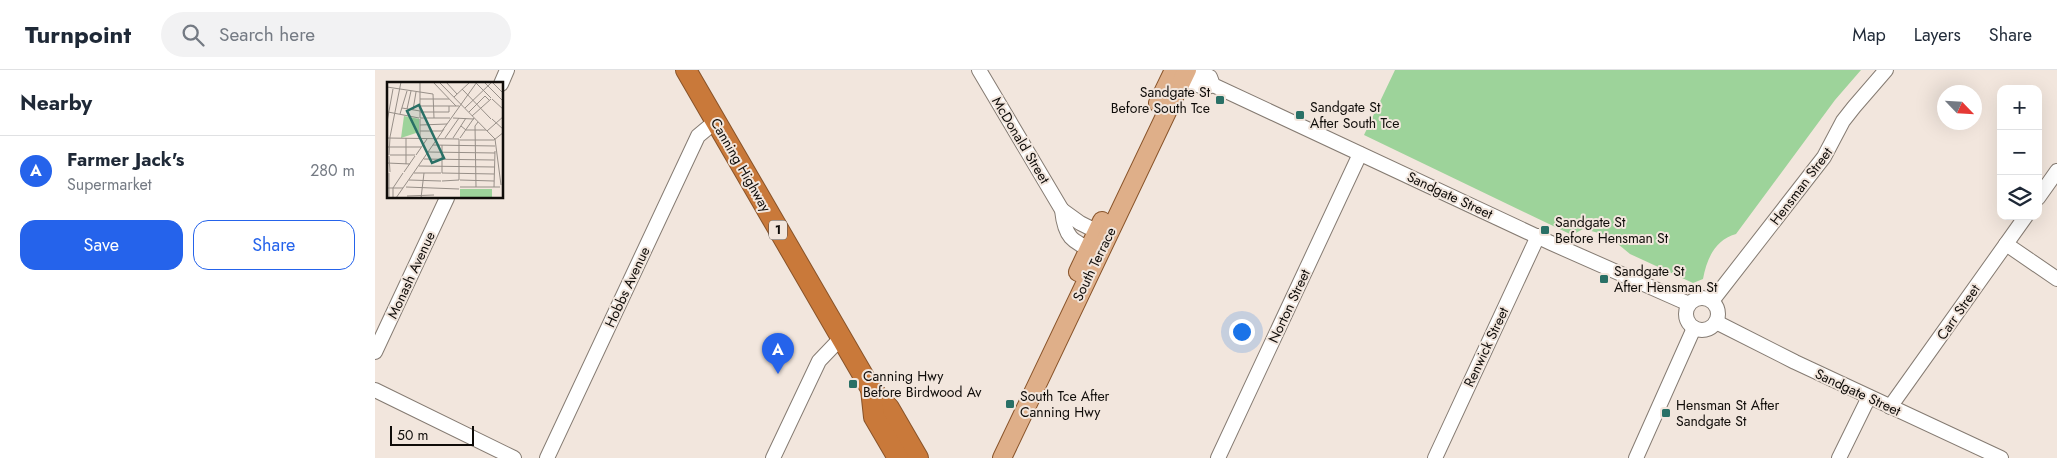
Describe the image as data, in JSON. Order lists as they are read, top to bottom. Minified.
{"streets":{"highway":["Canning Highway","1"],"main road":["South Terrace"],"street":["McDonald Street","Hensman Street","Sandgate Street","Monash Avenue","Hobbs Avenue","Norton Street","Carr Street","Renwick Street"]},"crossings":[["McDonald Street","South Terrace"],["Canning Highway","Hobbs Avenue"],["Hensman Street","Sandgate Street"],["Sandgate Street","South Terrace"],["Sandgate Street","Norton Street"],["Sandgate Street","Carr Street"],["Sandgate Street","Renwick Street"]],"places":{"transit":["Sandgate St Before South Tce","Sandgate St After South Tce","Sandgate St Before Hensman St","Sandgate St After Hensman St","Canning Hwy Before Birdwood Av","South Tce After Canning Hwy","Hensman St After Sandgate St"]},"scale_bar":"50 m","north":"bottom right","page":{"header":"Turnpoint","search":"Search here","nav":["Map","Layers","Share"],"heading":"Nearby","map_buttons":["+","−"],"list":[{"mark":"A","name":"Farmer Jack's","note":"Supermarket","value":"280 m"}],"buttons":["Save","Share"],"pins":"A","scale":"50 m"}}
